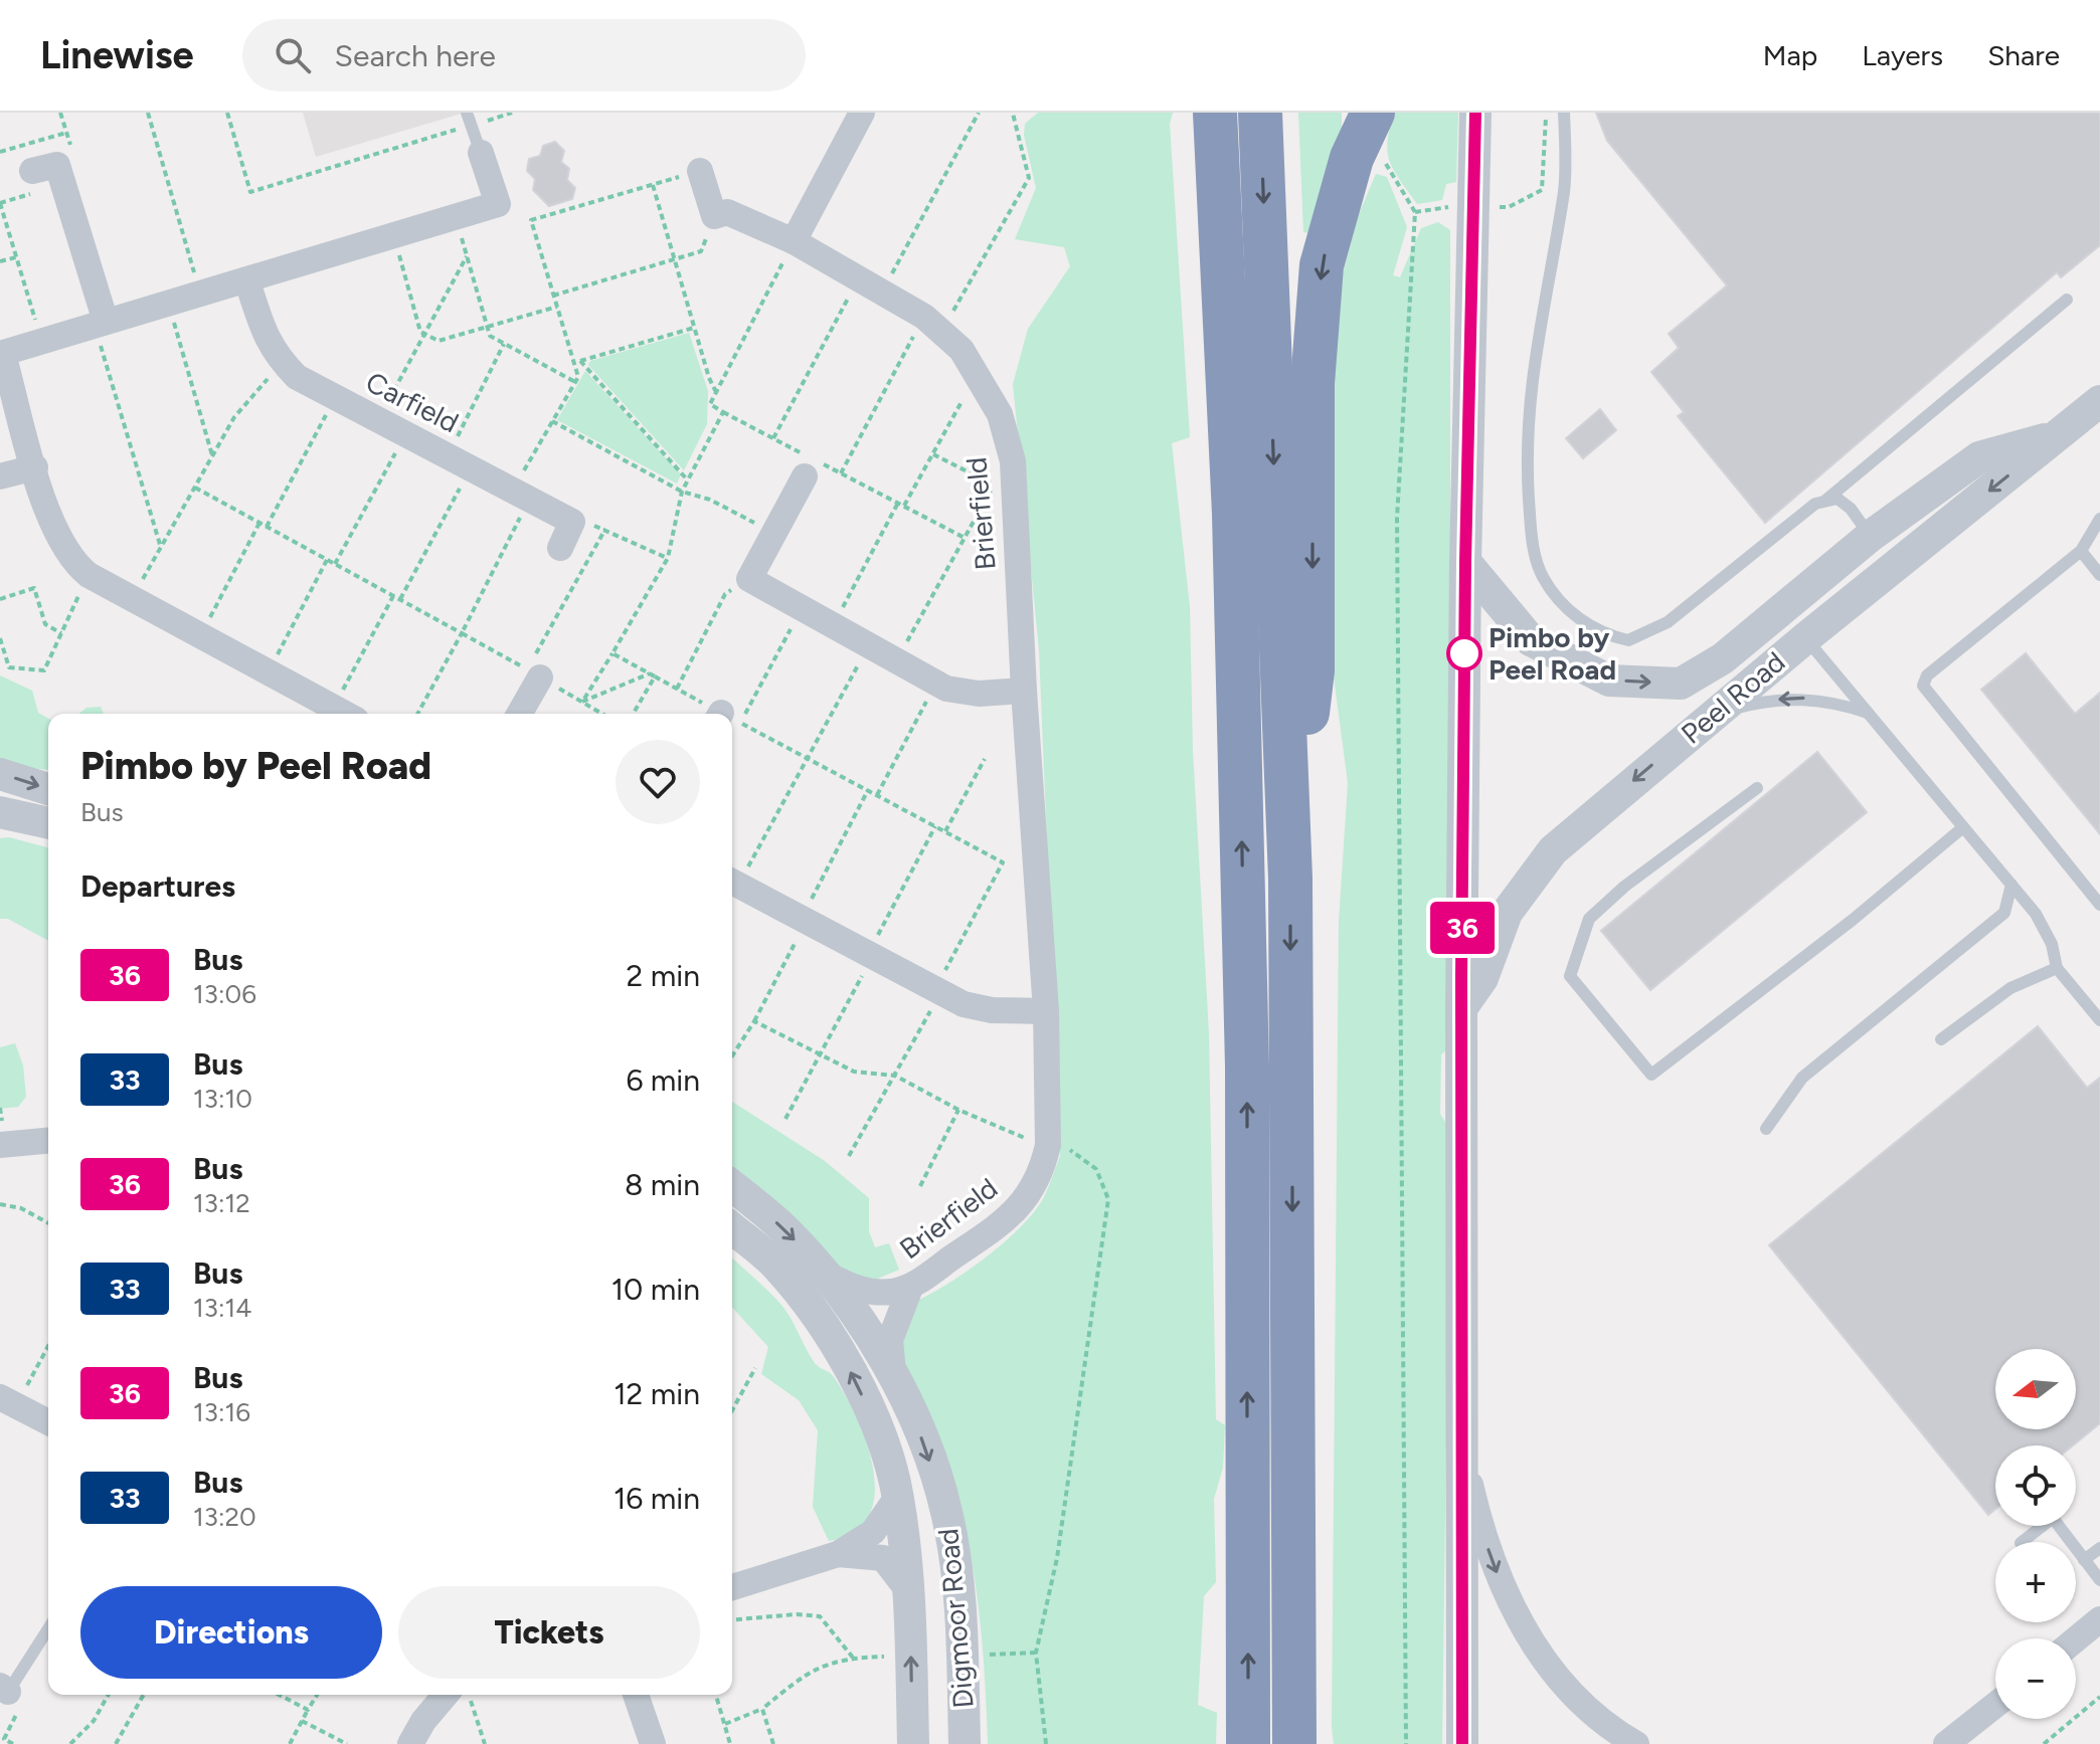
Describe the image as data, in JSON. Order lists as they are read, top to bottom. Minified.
{"streets":{"street":["Carfield","Brierfield","Peel Road","Digmoor Road"]},"crossings":[["Brierfield","Digmoor Road"]],"places":["Pimbo by Peel Road"],"lines":["bus line 36"],"north":"left","page":{"header":"Linewise","search":"Search here","nav":["Map","Layers","Share"],"on_map":"36","heading":[["Pimbo by Peel Road","Bus"],"Departures"],"list":[{"mark":"36","name":"Bus","note":"13:06","value":"2 min"},{"mark":"33","name":"Bus","note":"13:10","value":"6 min"},{"mark":"36","name":"Bus","note":"13:12","value":"8 min"},{"mark":"33","name":"Bus","note":"13:14","value":"10 min"},{"mark":"36","name":"Bus","note":"13:16","value":"12 min"},{"mark":"33","name":"Bus","note":"13:20","value":"16 min"}],"map_buttons":["+","−"],"buttons":["Directions","Tickets"]}}
